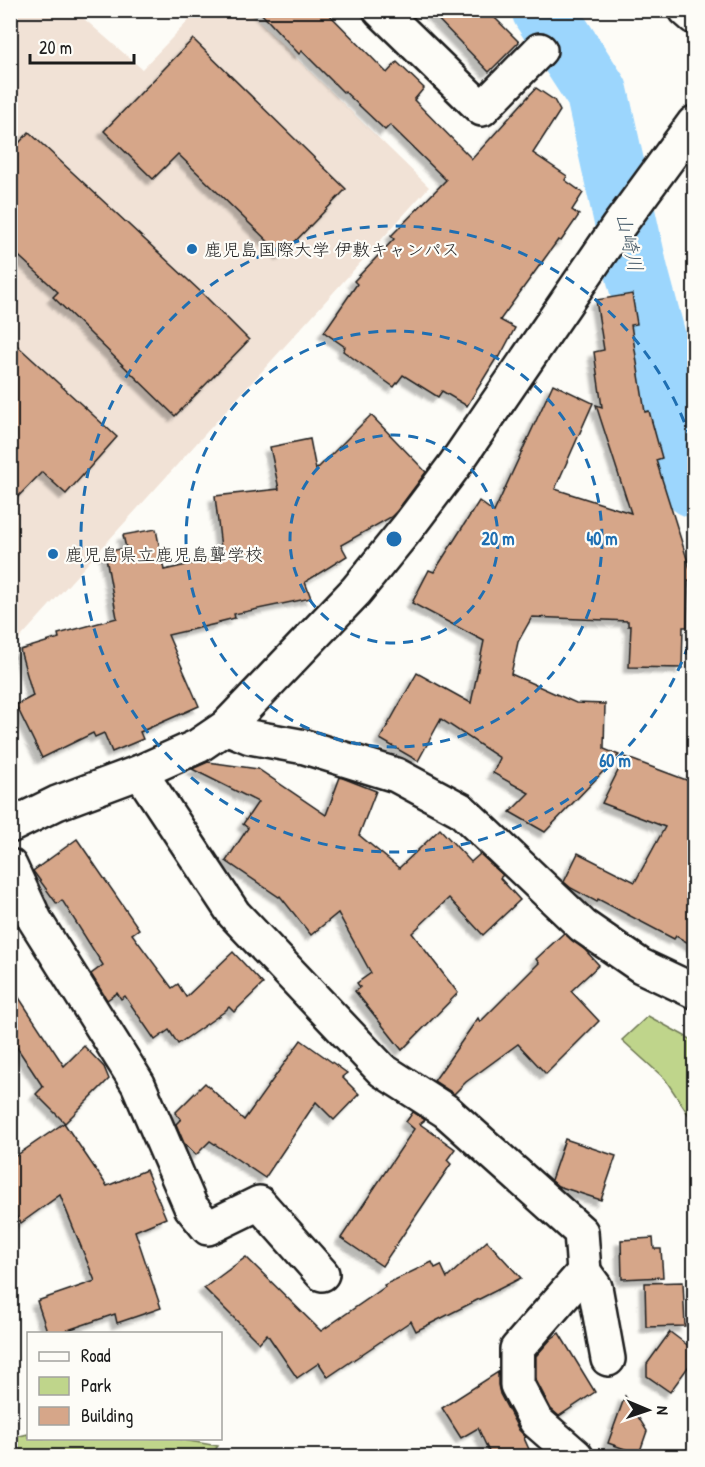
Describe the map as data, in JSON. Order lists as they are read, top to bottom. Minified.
{"water":["山崎川"],"places":["鹿児島国際大学 伊敷キャンパス","鹿児島県立鹿児島聾学校"],"legend":["Road","Park","Building"],"scale_bar":"20 m","north":"right","rings":["20 m","40 m","60 m"]}
